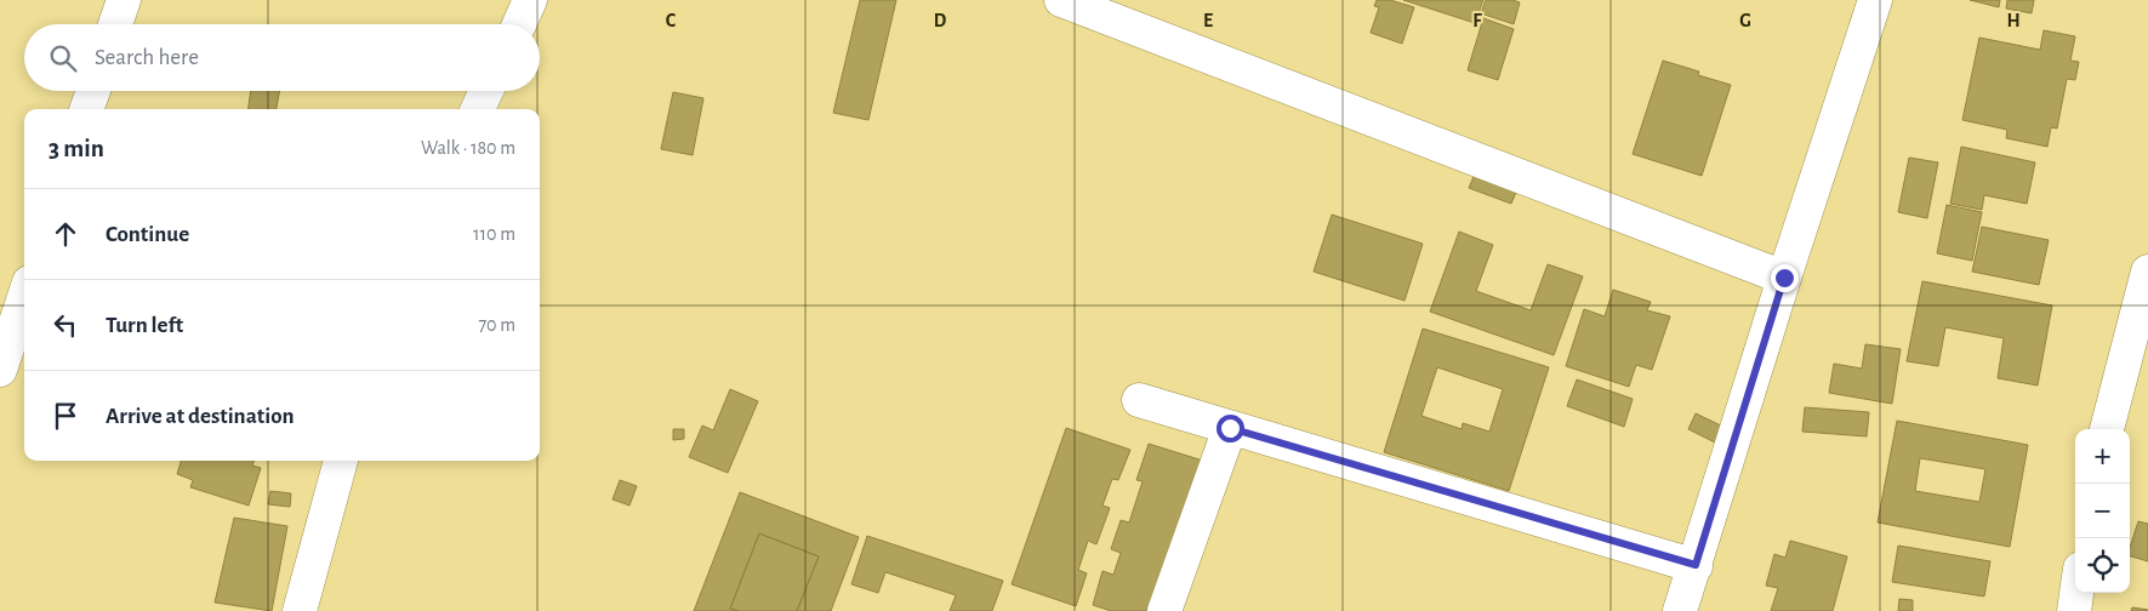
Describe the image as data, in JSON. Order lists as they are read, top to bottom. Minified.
{"page":{"search":"Search here","heading":["3 min","Walk · 180 m"],"list":[["Continue","110 m"],["Turn left","70 m"],"Arrive at destination"],"map_buttons":["+","−"]},"grid":{"columns":["C","D","E","F","G","H"]}}
